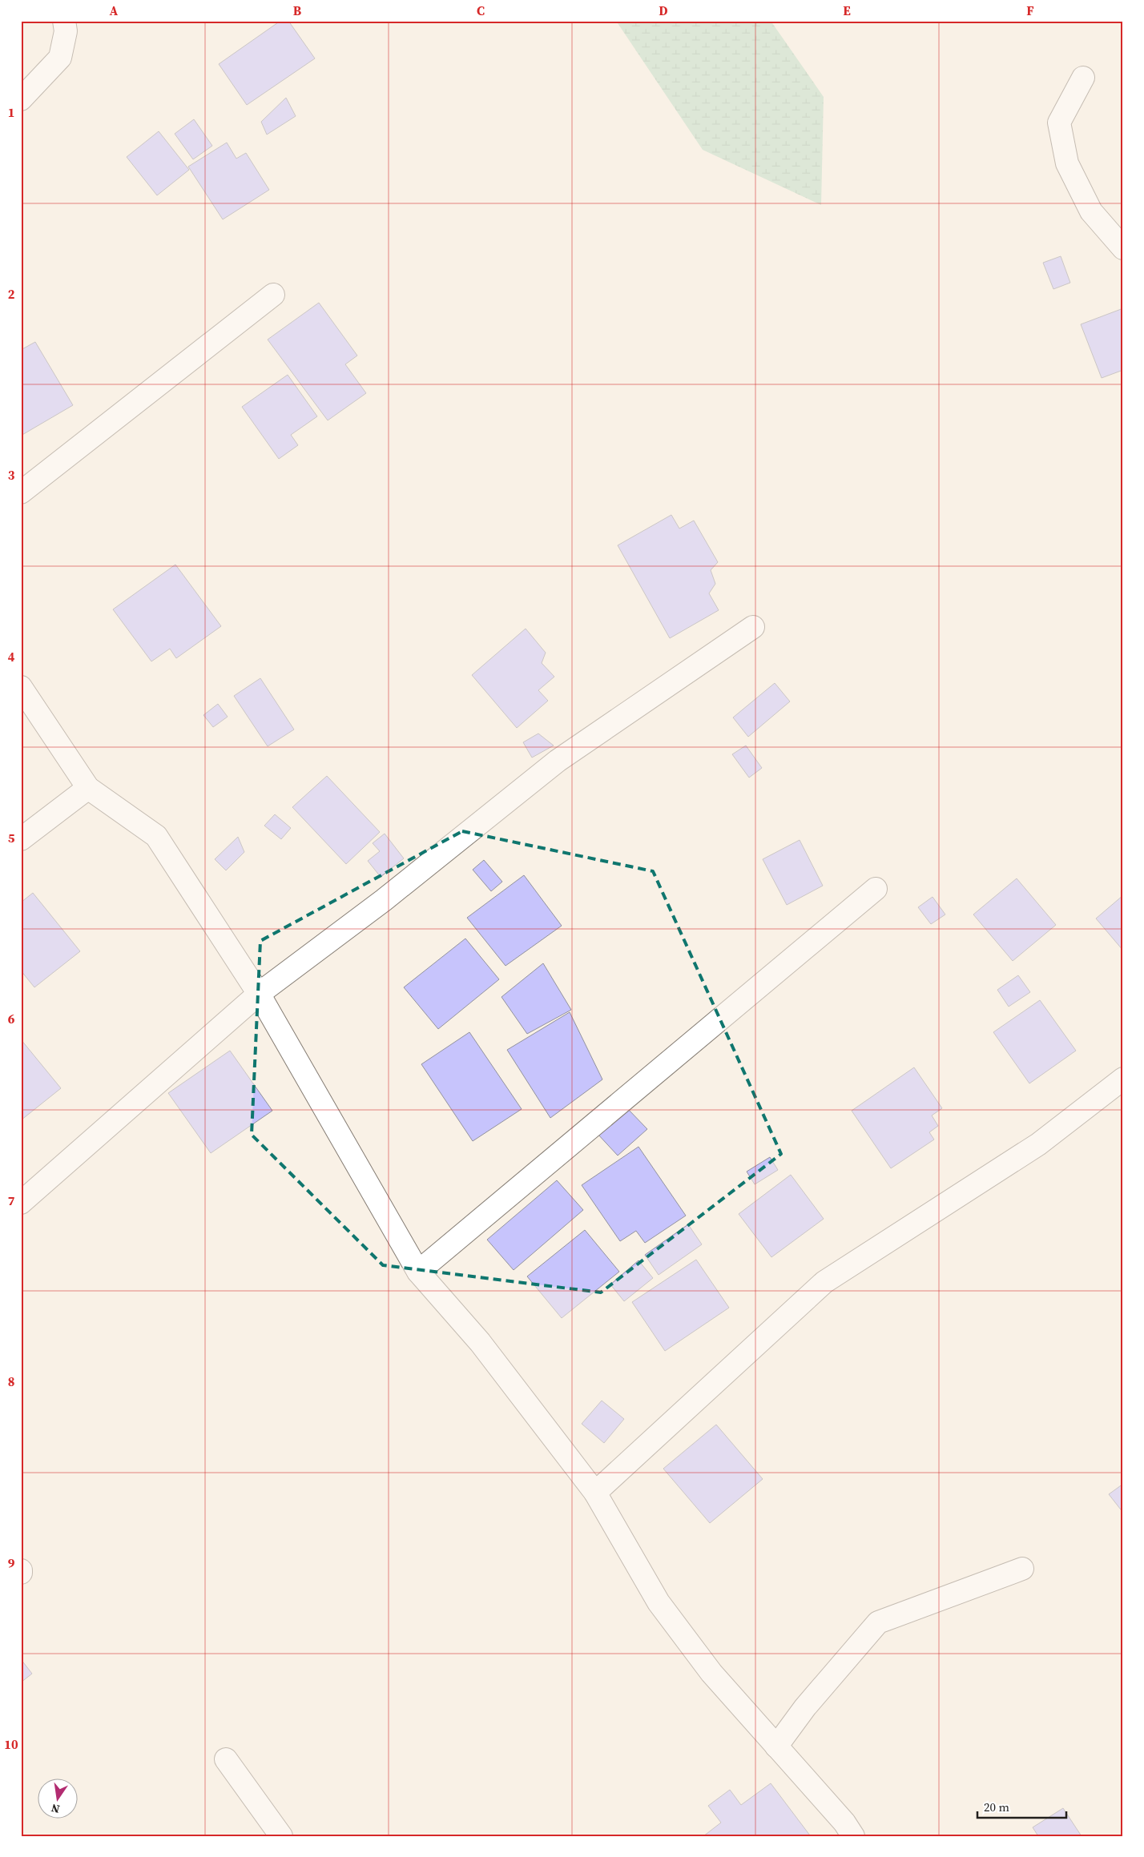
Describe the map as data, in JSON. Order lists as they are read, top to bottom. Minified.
{"scale_bar":"20 m","north":"bottom","grid":{"columns":["A","B","C","D","E","F"],"rows":["1","2","3","4","5","6","7","8","9","10"]}}
